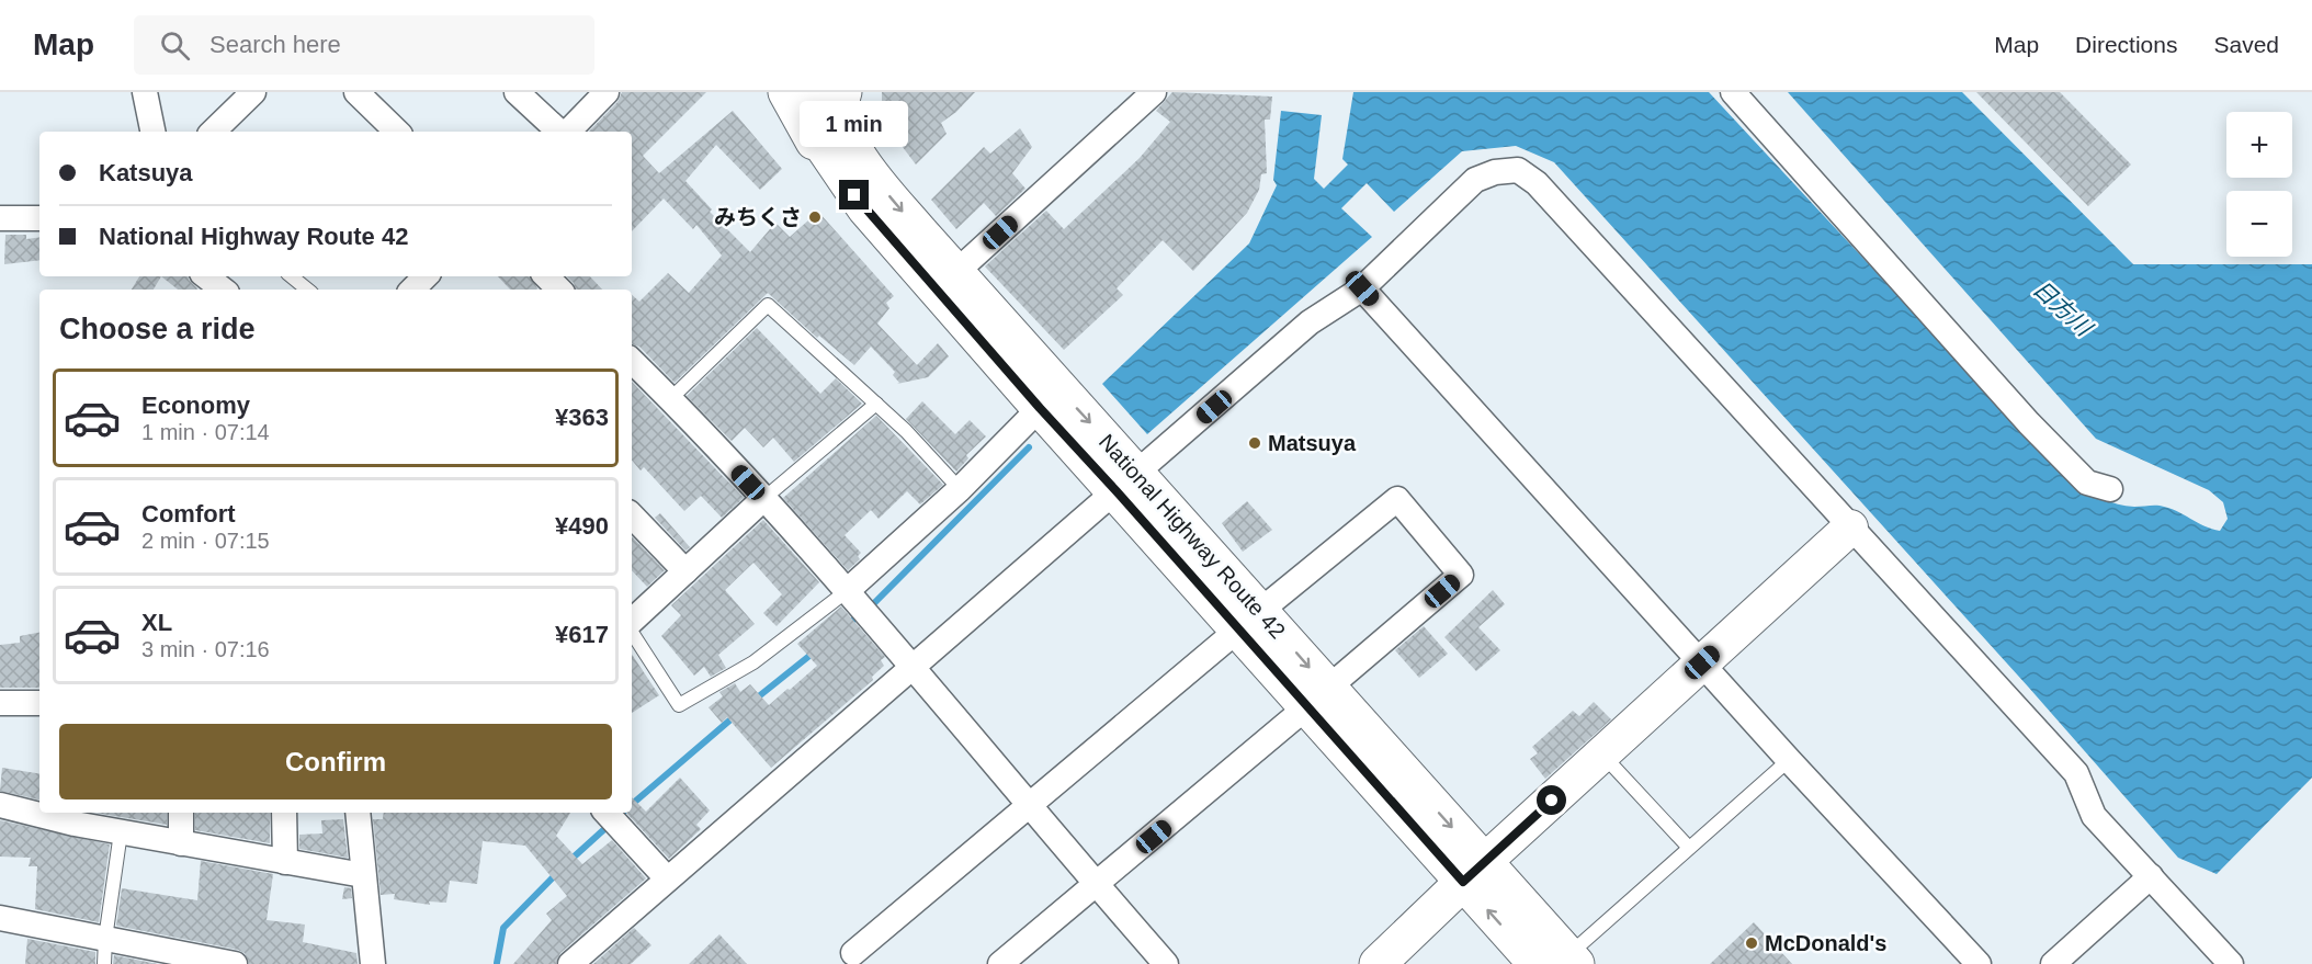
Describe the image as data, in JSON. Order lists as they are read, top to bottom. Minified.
{"streets":{"main road":["National Highway Route 42"]},"water":["日方川"],"places":["みちくさ","Matsuya","McDonald's"],"page":{"header":"Map","search":"Search here","nav":["Map","Directions","Saved"],"bubble":"1 min","map_buttons":["+","−"],"banner":["Katsuya","National Highway Route 42"],"heading":"Choose a ride","list":[{"name":"Economy","note":"1 min · 07:14","value":"¥363"},{"name":"Comfort","note":"2 min · 07:15","value":"¥490"},{"name":"XL","note":"3 min · 07:16","value":"¥617"}],"buttons":"Confirm"}}
